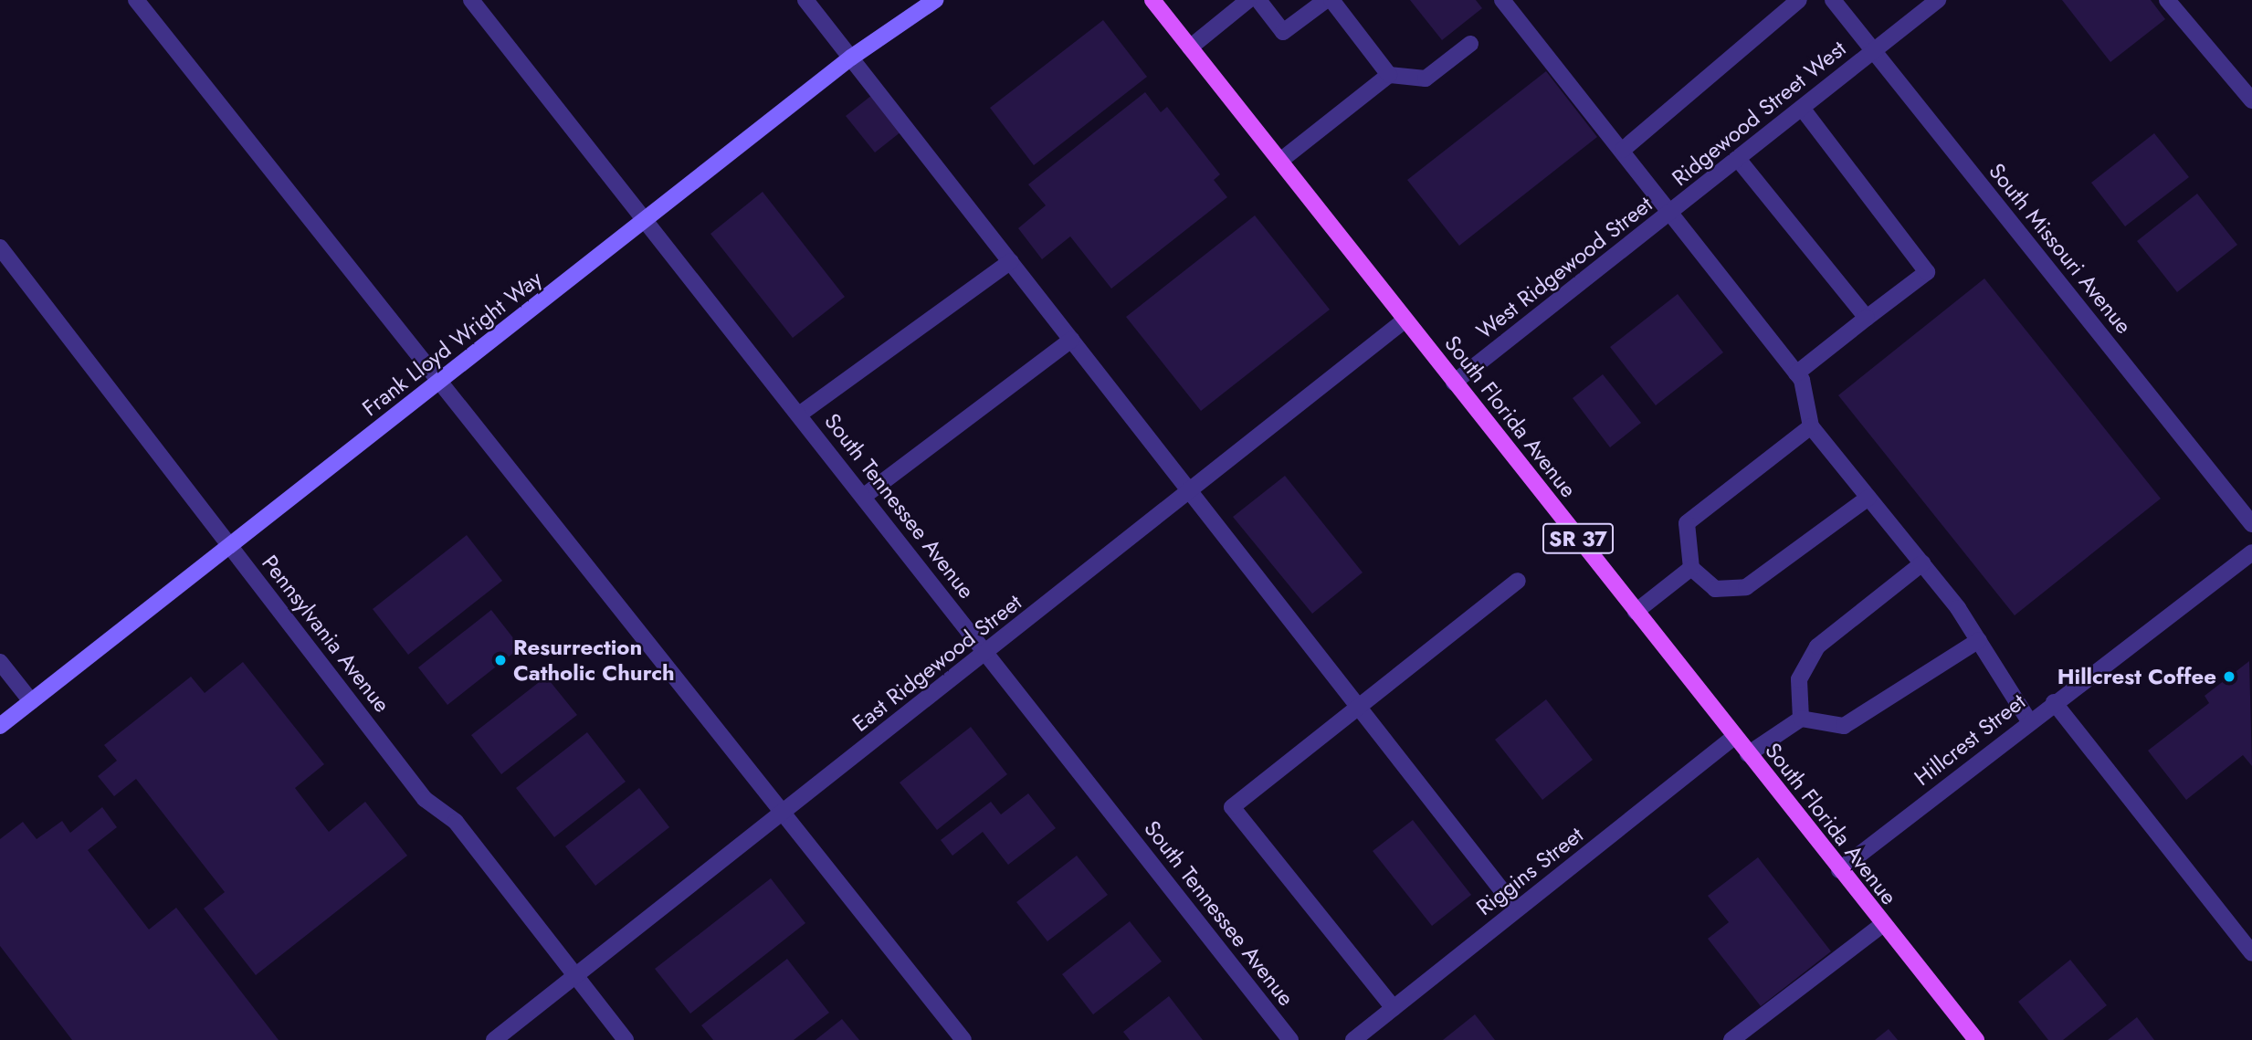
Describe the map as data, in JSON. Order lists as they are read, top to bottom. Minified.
{"streets":{"main road":["South Florida Avenue","SR 37"],"street":["Ridgewood Street West","South Missouri Avenue","West Ridgewood Street","Frank Lloyd Wright Way","South Tennessee Avenue","Pennsylvania Avenue","East Ridgewood Street","Hillcrest Street","Riggins Street"]},"crossings":[["Ridgewood Street West","South Missouri Avenue"],["Ridgewood Street West","West Ridgewood Street"],["West Ridgewood Street","South Florida Avenue"],["Frank Lloyd Wright Way","South Tennessee Avenue"],["Frank Lloyd Wright Way","Pennsylvania Avenue"],["South Florida Avenue","East Ridgewood Street"],["South Florida Avenue","Hillcrest Street"],["South Florida Avenue","Riggins Street"],["South Tennessee Avenue","East Ridgewood Street"],["Pennsylvania Avenue","East Ridgewood Street"]],"places":["Resurrection Catholic Church","Hillcrest Coffee"]}
